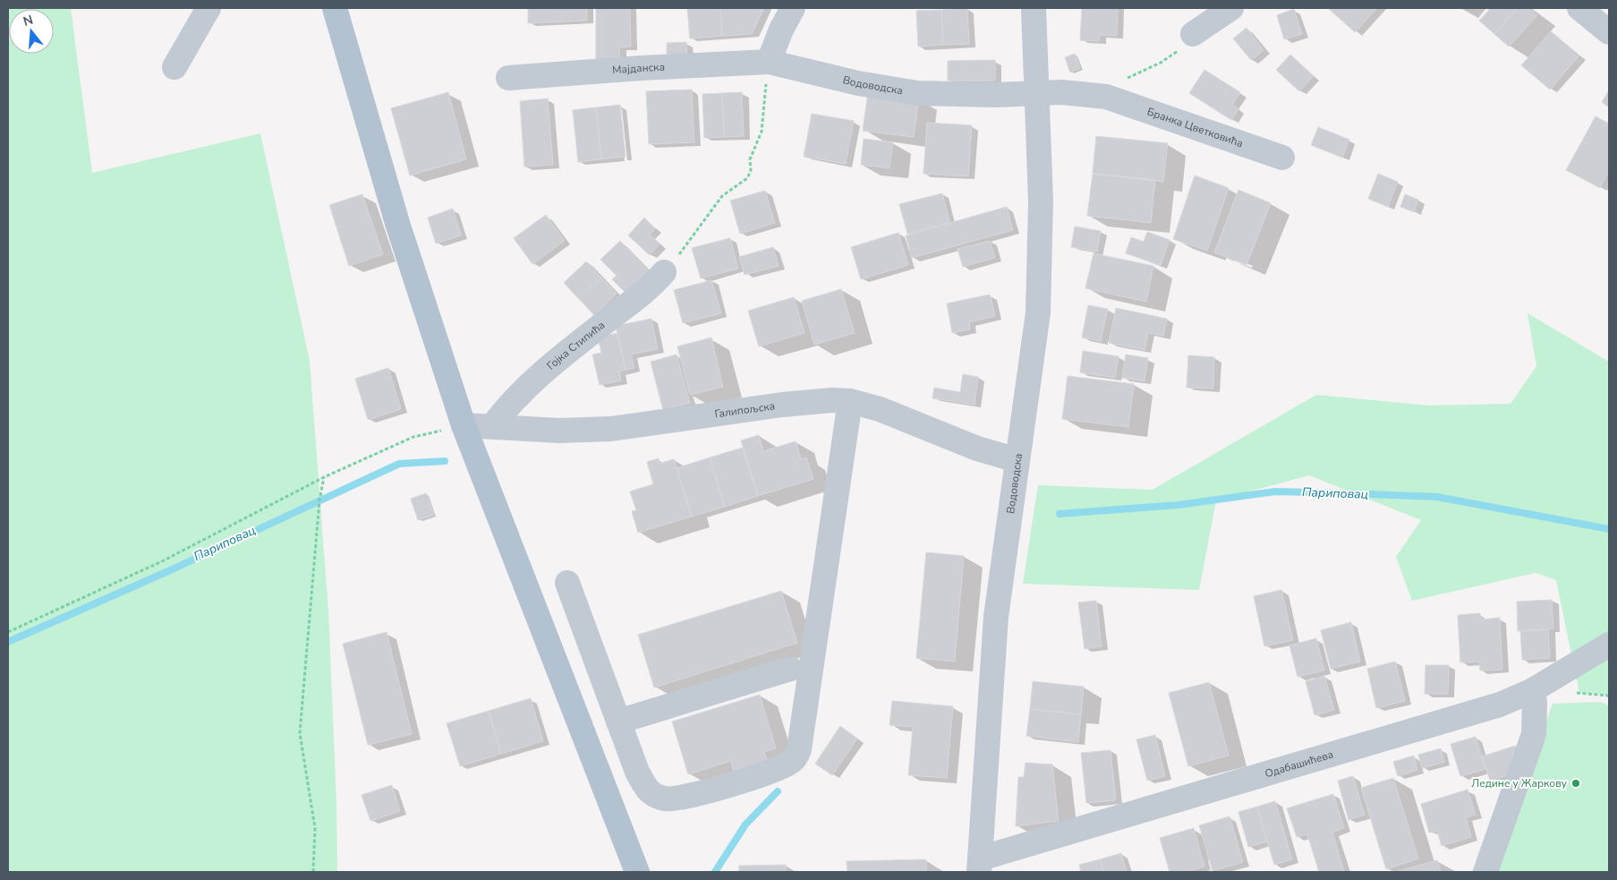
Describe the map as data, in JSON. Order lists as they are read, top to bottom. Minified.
{"streets":{"street":["Мајданска","Водоводска","Бранка Цветковића","Гојка Стипића","Галипољска","Одабашићева"]},"crossings":[["Мајданска","Водоводска"],["Водоводска","Бранка Цветковића"],["Водоводска","Галипољска"],["Водоводска","Одабашићева"],["Гојка Стипића","Галипољска"]],"water":["Париповац"],"places":["Ледине у Жаркову"],"north":"top"}
